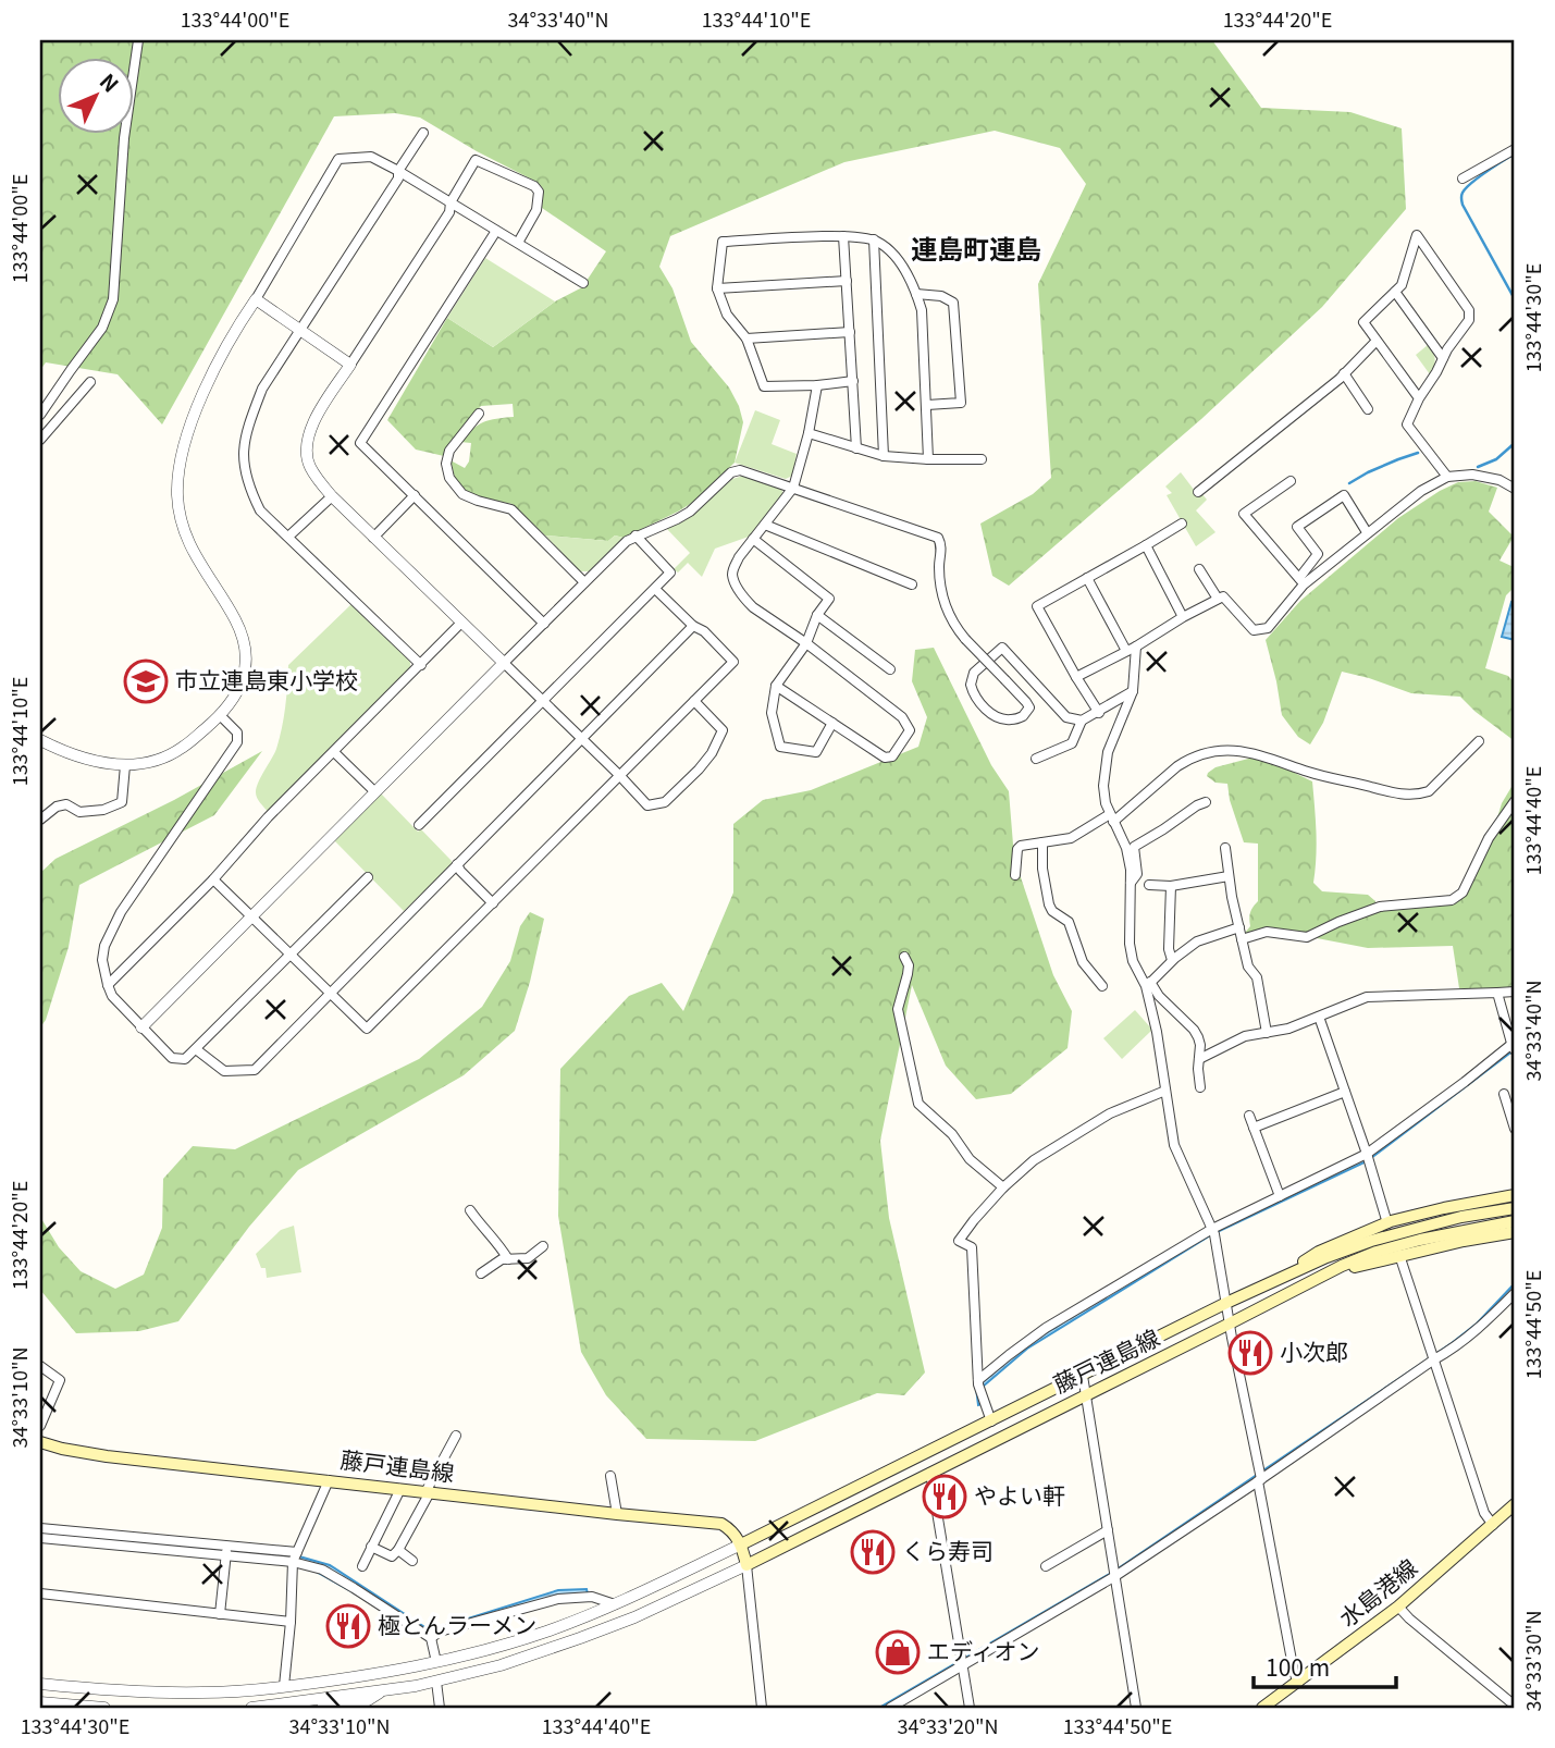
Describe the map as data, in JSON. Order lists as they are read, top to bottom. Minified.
{"streets":{"main road":["藤戸連島線","水島港線"]},"districts":["連島町連島"],"places":{"school or university":["市立連島東小学校"],"restaurant":["小次郎","やよい軒","くら寿司","極とんラーメン"],"shop":["エディオン"]},"scale_bar":"100 m","north":"top right","coordinates":["133°44'00\"E","34°33'40\"N","133°44'10\"E","133°44'20\"E","133°44'30\"E","133°44'40\"E","133°44'50\"E","34°33'10\"N","34°33'30\"N","34°33'20\"N"]}
